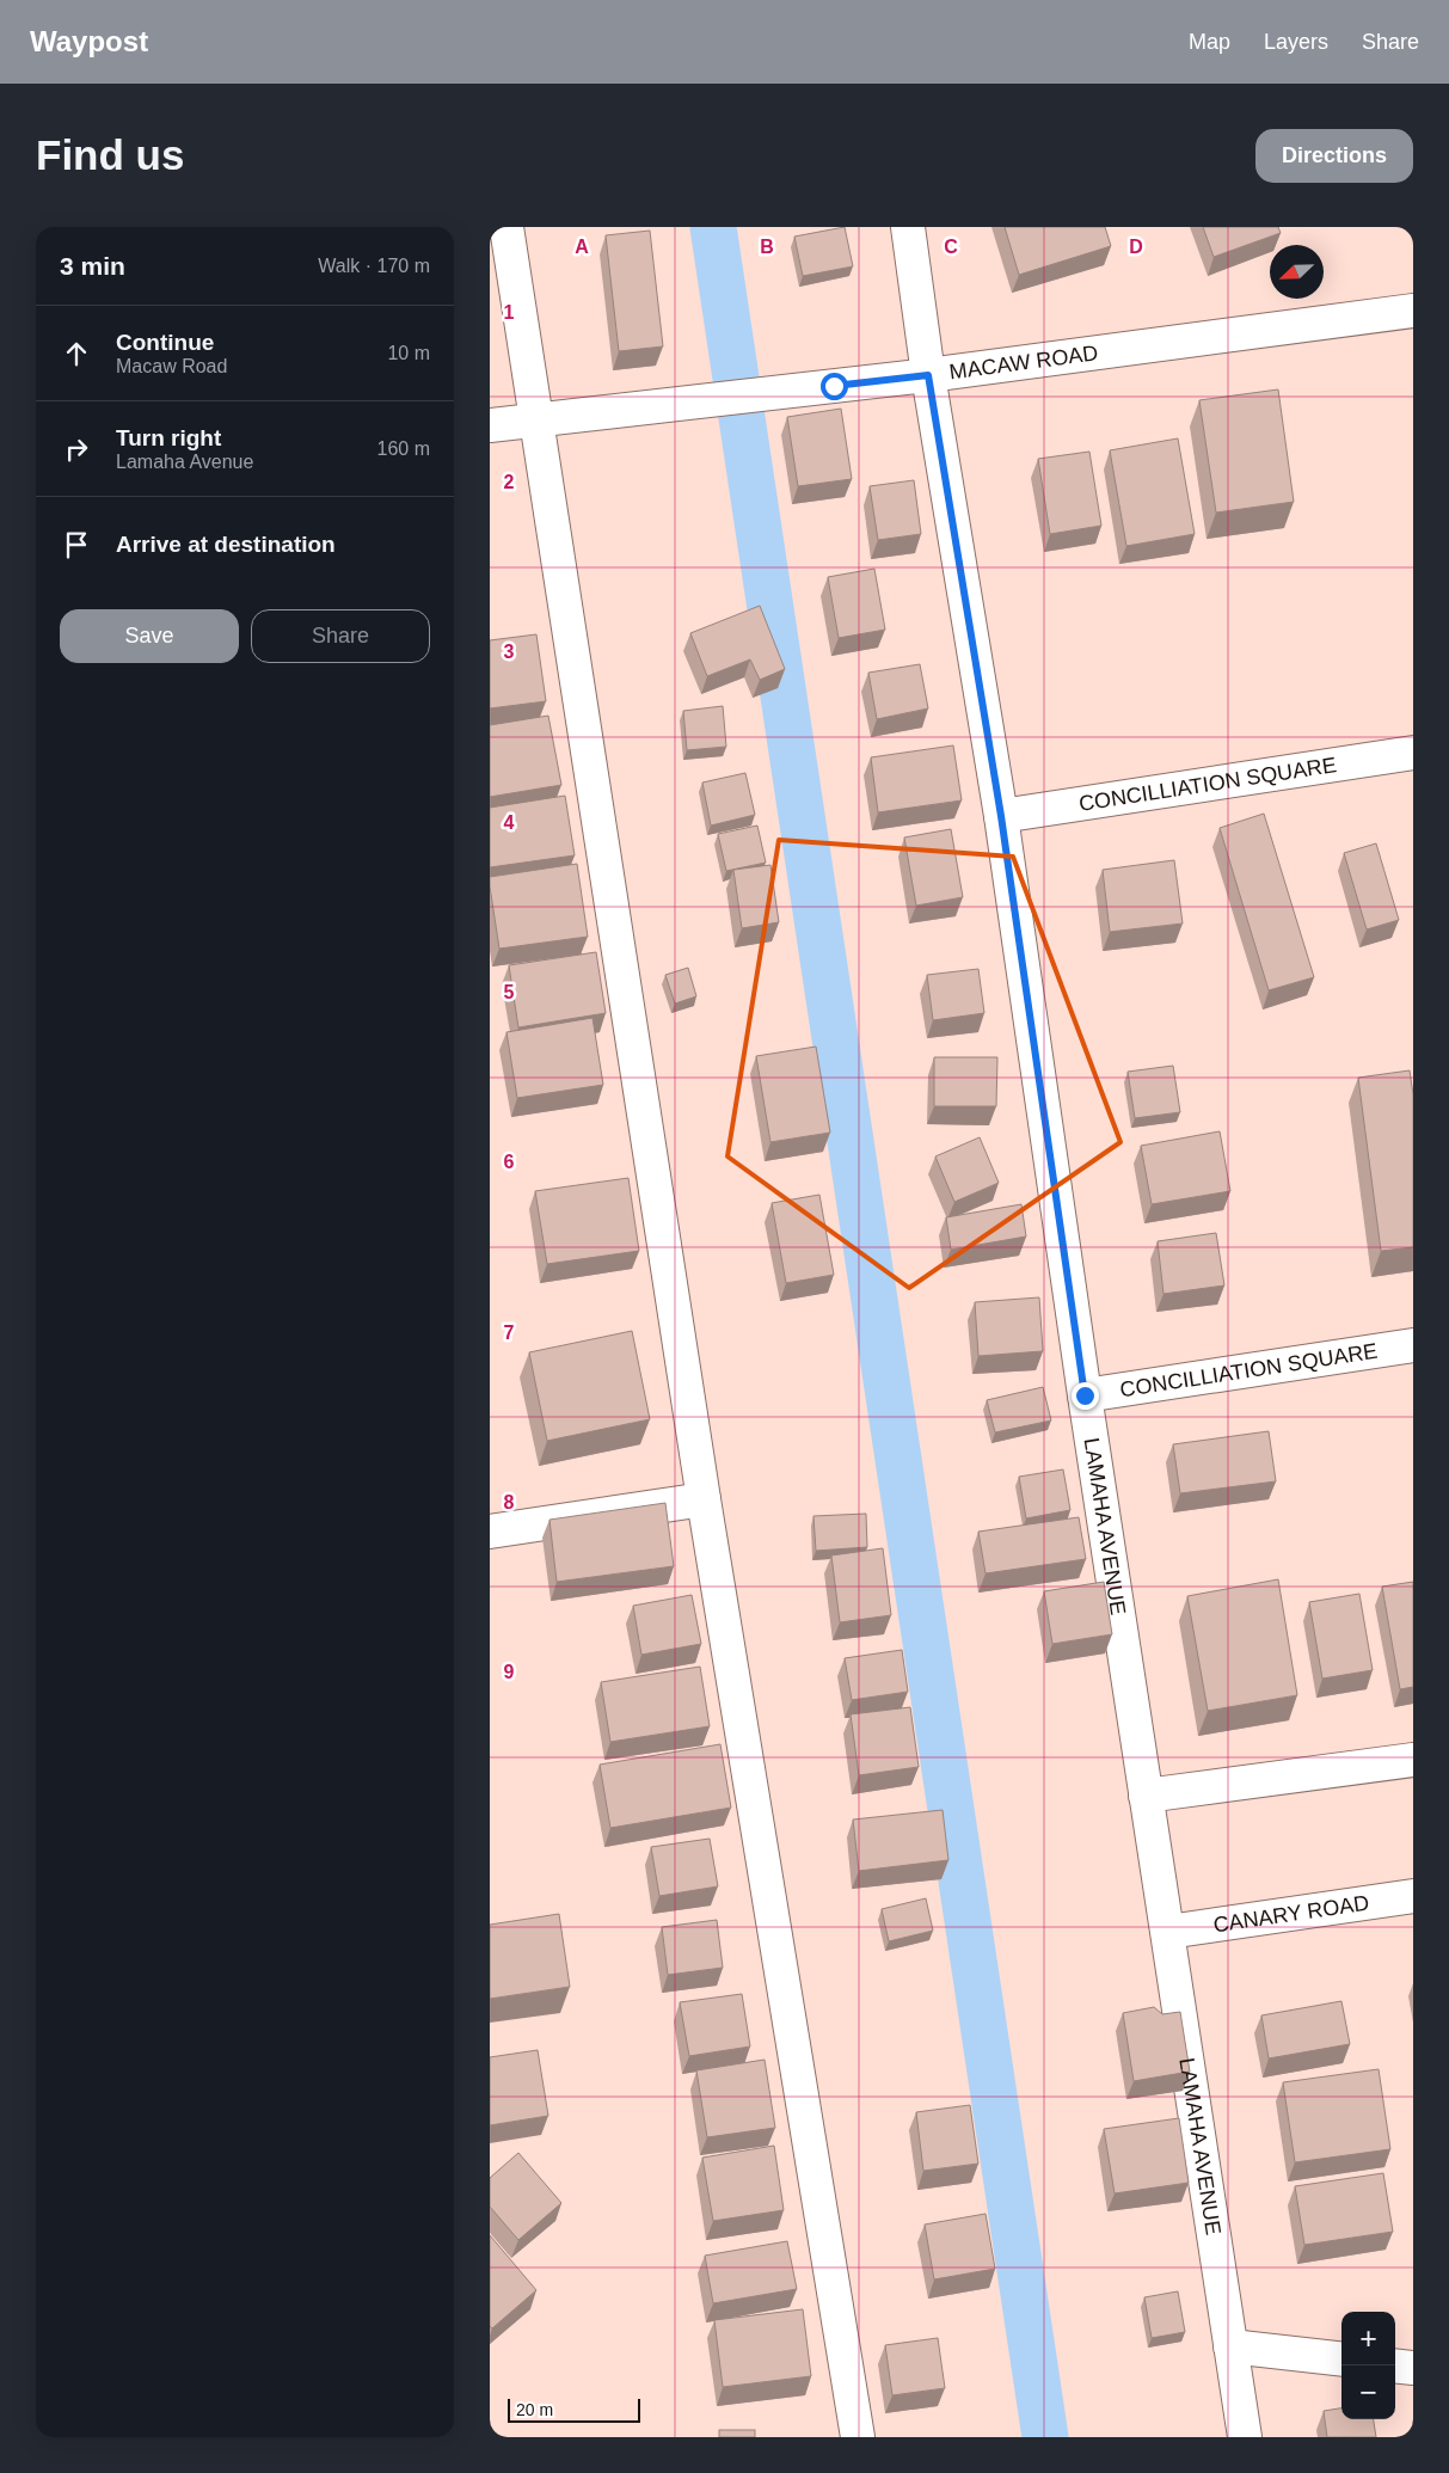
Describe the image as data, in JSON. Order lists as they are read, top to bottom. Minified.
{"streets":{"street":["MACAW ROAD","CONCILLIATION SQUARE","LAMAHA AVENUE","CANARY ROAD"]},"crossings":[["MACAW ROAD","LAMAHA AVENUE"],["CONCILLIATION SQUARE","LAMAHA AVENUE"],["LAMAHA AVENUE","CANARY ROAD"]],"scale_bar":"20 m","north":"bottom left","page":{"header":"Waypost","nav":["Map","Layers","Share"],"buttons":["Directions",["Save","Share"]],"title":"Find us","heading":["3 min","Walk · 170 m"],"list":[["Continue","Macaw Road","10 m"],["Turn right","Lamaha Avenue","160 m"],"Arrive at destination"],"map_buttons":["+","−"],"scale":"20 m"},"grid":{"columns":["A","B","C","D"],"rows":["1","2","3","4","5","6","7","8","9"]}}
